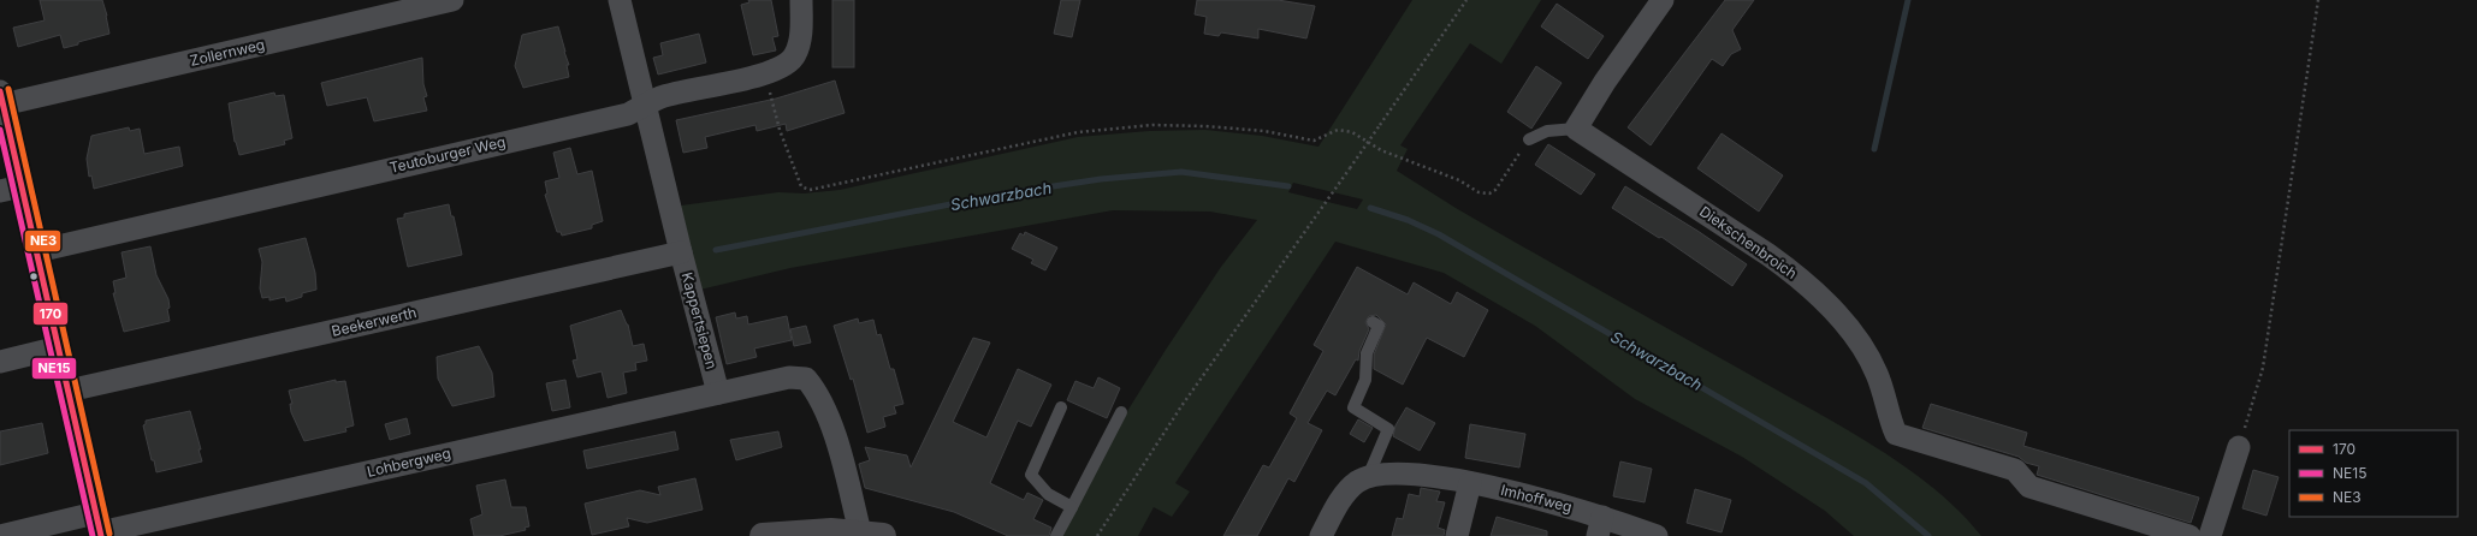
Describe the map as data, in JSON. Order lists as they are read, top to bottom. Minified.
{"streets":{"street":["Zollernweg","Teutoburger Weg","Diekschenbroich","Kappertsiepen","Beekerwerth","Lohbergweg","Imhoffweg"]},"crossings":[["Teutoburger Weg","Kappertsiepen"],["Kappertsiepen","Beekerwerth"],["Kappertsiepen","Lohbergweg"]],"water":["Schwarzbach"],"lines":["transit line NE3","transit line 170","transit line NE15"],"legend":["170","NE15","NE3"]}
